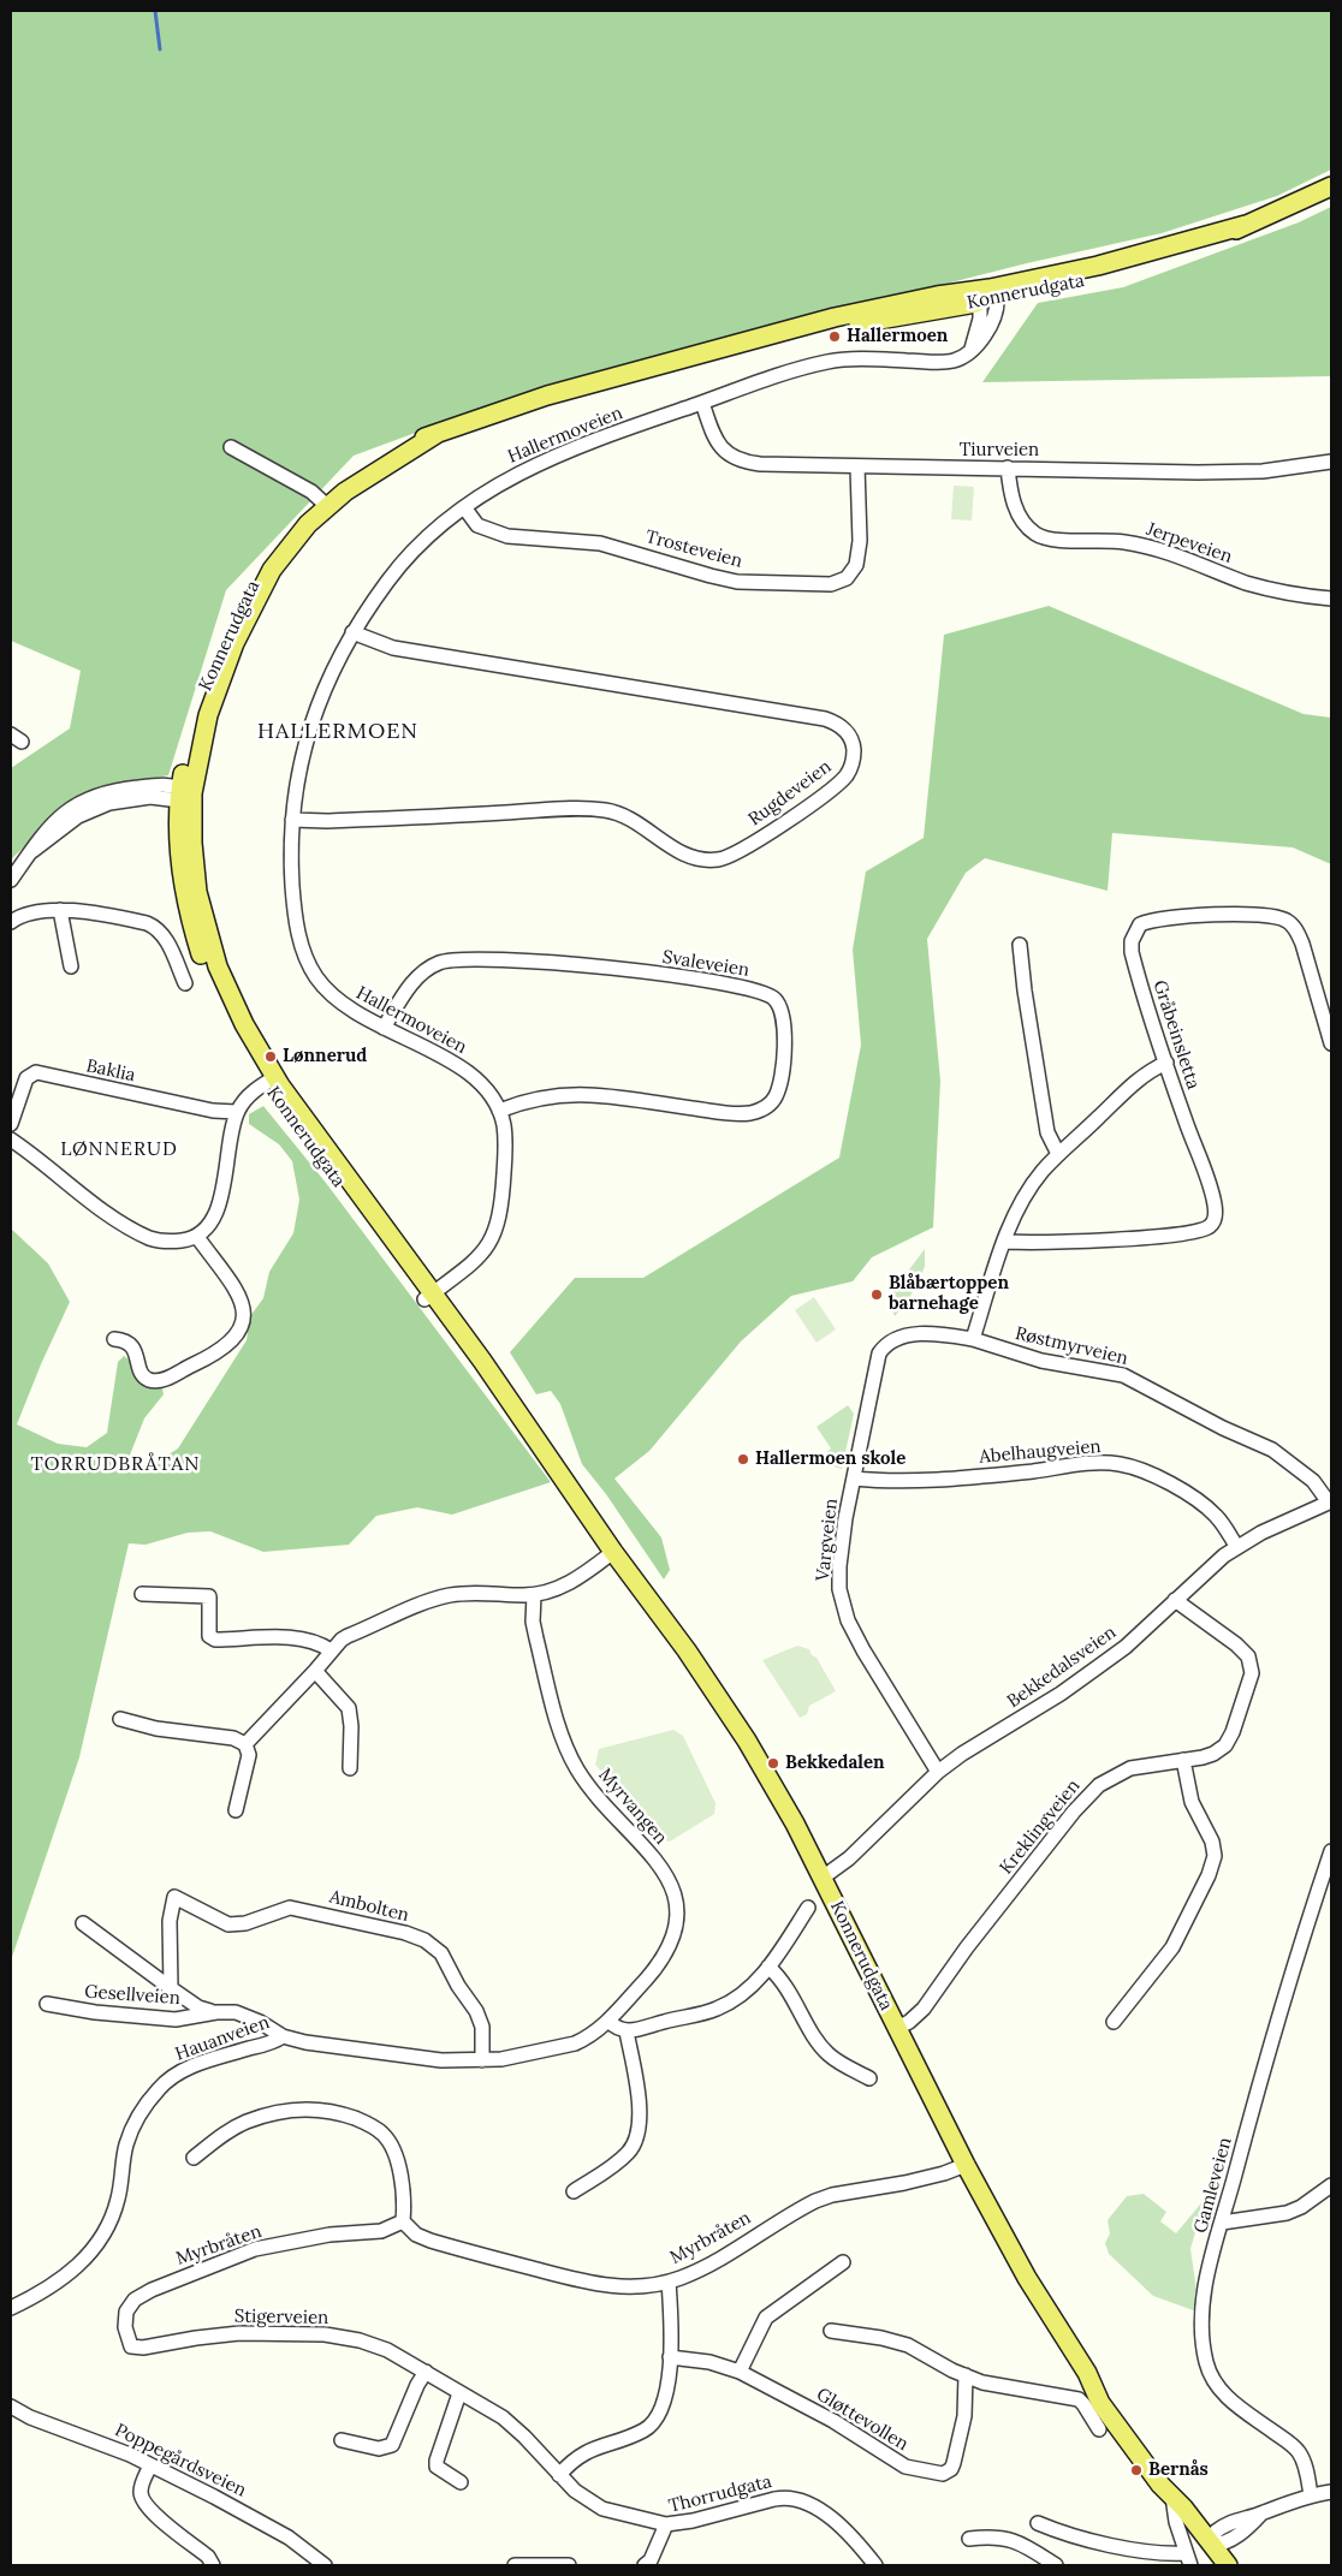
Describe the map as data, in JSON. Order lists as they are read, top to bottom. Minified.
{"streets":{"main road":["Konnerudgata"],"street":["Hallermoveien","Tiurveien","Jerpeveien","Trosteveien","Rugdeveien","Svaleveien","Gråbeinsletta","Baklia","Røstmyrveien","Abelhaugveien","Vargveien","Bekkedalsveien","Myrvangen","Kreklingveien","Ambolten","Gesellveien","Hauanveien","Gamleveien","Myrbråten","Stigerveien","Gløttevollen","Poppegårdsveien","Thorrudgata"]},"crossings":[["Konnerudgata","Hallermoveien"],["Konnerudgata","Bekkedalsveien"],["Konnerudgata","Kreklingveien"],["Konnerudgata","Myrbråten"],["Hallermoveien","Tiurveien"],["Hallermoveien","Trosteveien"],["Hallermoveien","Rugdeveien"],["Hallermoveien","Svaleveien"],["Tiurveien","Jerpeveien"],["Tiurveien","Trosteveien"],["Røstmyrveien","Vargveien"],["Røstmyrveien","Bekkedalsveien"],["Abelhaugveien","Vargveien"],["Abelhaugveien","Bekkedalsveien"],["Vargveien","Bekkedalsveien"],["Bekkedalsveien","Kreklingveien"],["Myrvangen","Hauanveien"],["Ambolten","Hauanveien"],["Gesellveien","Hauanveien"],["Myrbråten","Stigerveien"],["Stigerveien","Thorrudgata"]],"districts":["HALLERMOEN","LØNNERUD","TORRUDBRÅTAN"],"places":["Hallermoen","Lønnerud","Blåbærtoppen barnehage","Hallermoen skole","Bekkedalen","Bernås"]}
